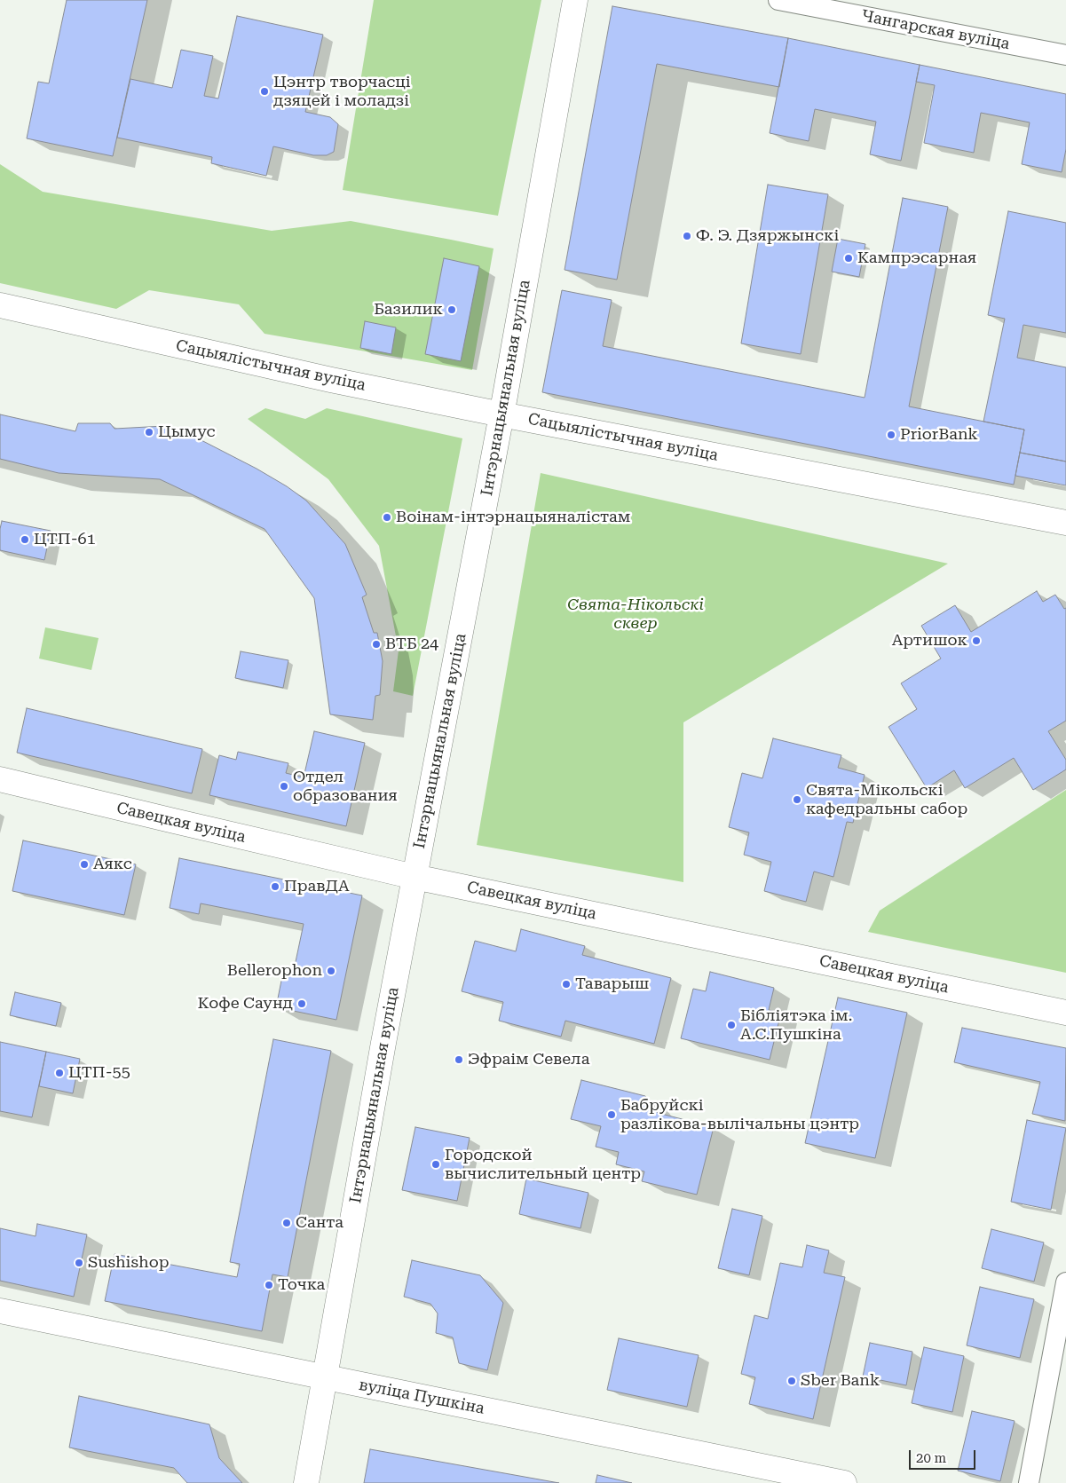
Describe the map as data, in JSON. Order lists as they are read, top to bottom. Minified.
{"streets":{"main road":["Сацыялістычная вуліца","Інтэрнацыянальная вуліца","Савецкая вуліца","вуліца Пушкіна"],"street":["Чангарская вуліца"]},"crossings":[["Сацыялістычная вуліца","Інтэрнацыянальная вуліца"],["Інтэрнацыянальная вуліца","Савецкая вуліца"],["Інтэрнацыянальная вуліца","вуліца Пушкіна"]],"parks":["Свята-Нікольскі сквер"],"places":["Цэнтр творчасці дзяцей і моладзі","Ф. Э. Дзяржынскі","Кампрэсарная","Базилик","Цымус","PriorBank","Воінам-інтэрнацыяналістам","ЦТП-61","Артишок","ВТБ 24","Отдел образования","Свята-Мікольскі кафедральны сабор","Аякс","ПравДА","Bellerophon","Таварыш","Кофе Саунд","Бібліятэка ім. А.С.Пушкіна","Эфраім Севела","ЦТП-55","Бабруйскі разлікова-вылічальны цэнтр","Городской вычислительный центр","Санта","Sushishop","Точка","Sber Bank"],"scale_bar":"20 m"}
